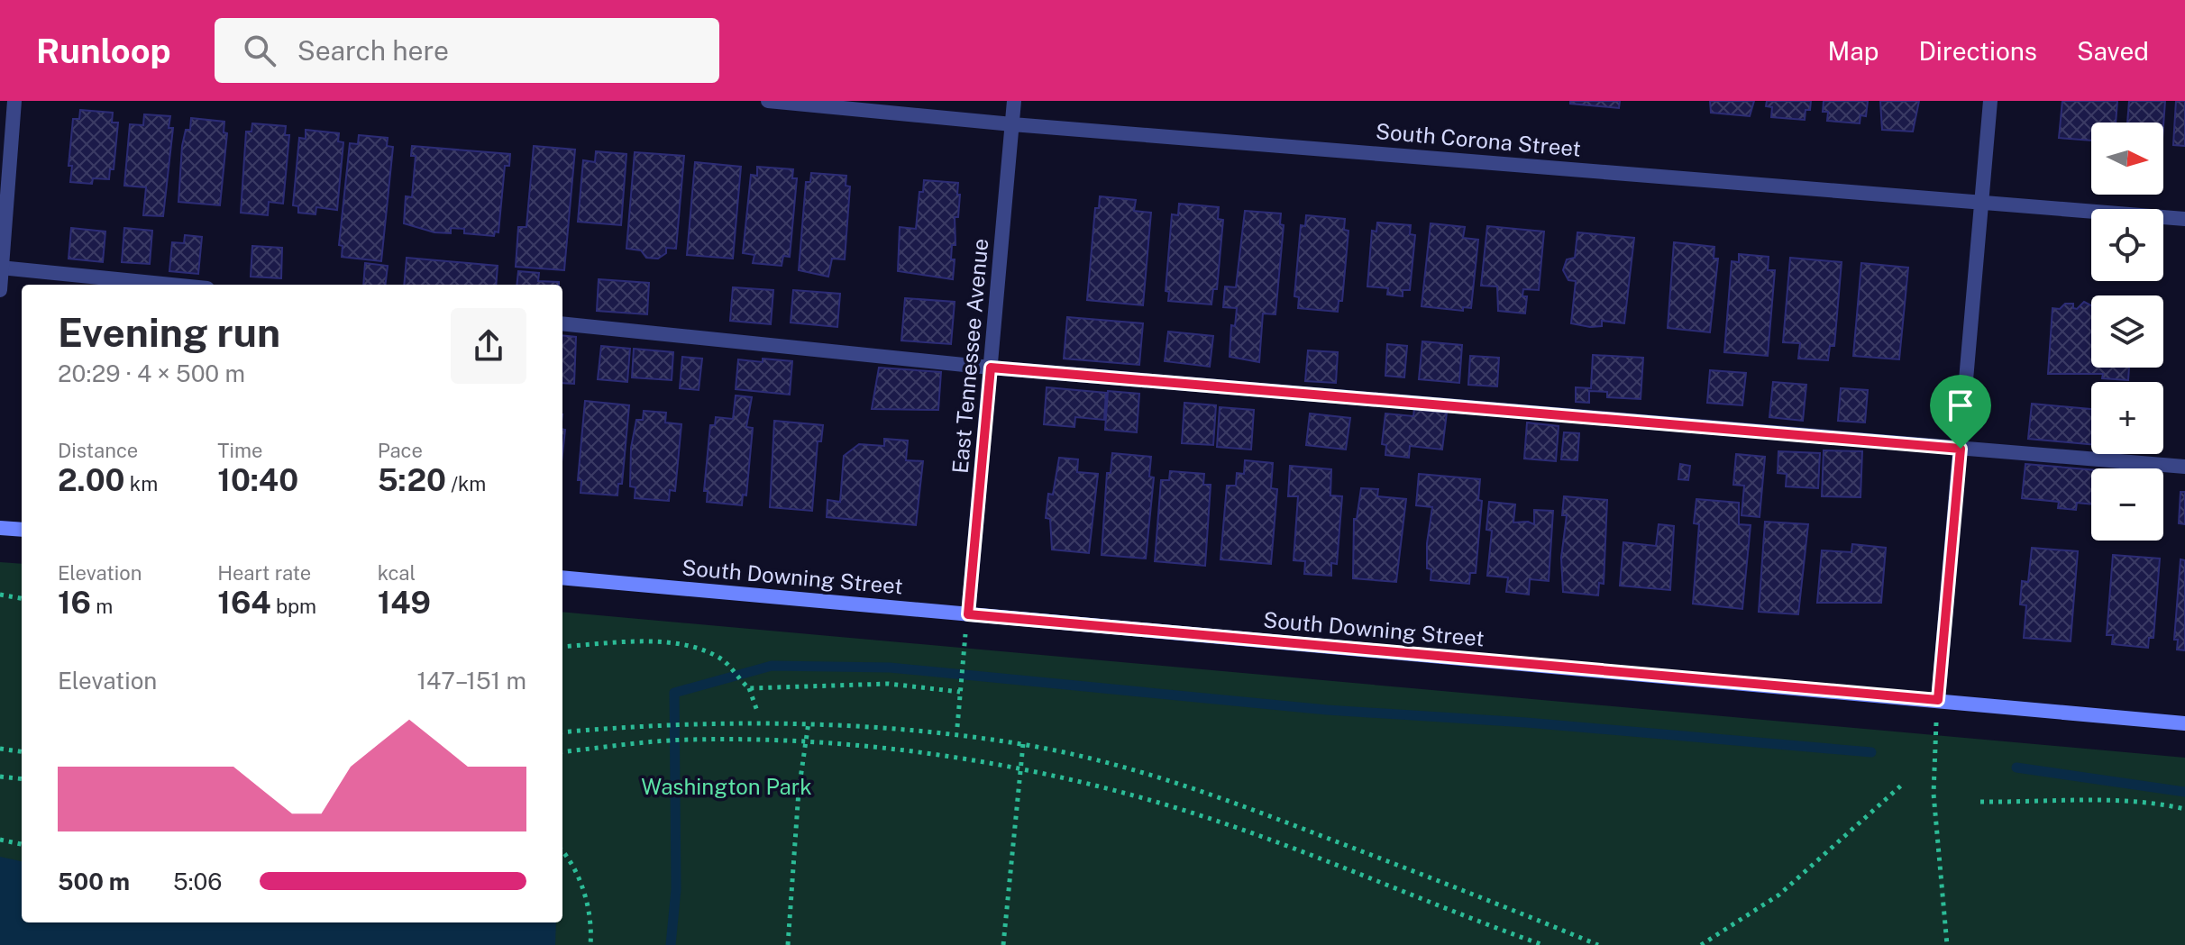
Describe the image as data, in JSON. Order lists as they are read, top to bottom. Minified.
{"streets":{"main road":["South Downing Street"],"street":["South Corona Street","East Tennessee Avenue"]},"crossings":[["South Corona Street","East Tennessee Avenue"],["East Tennessee Avenue","South Downing Street"]],"parks":["Washington Park"],"north":"right","page":{"header":"Runloop","search":"Search here","nav":["Map","Directions","Saved"],"map_buttons":["+","−"],"heading":["Evening run","20:29 · 4 × 500 m"],"stats":[["Distance","2.00 km"],["Time","10:40"],["Pace","5:20 /km"],["Elevation","16 m"],["Heart rate","164 bpm"],["kcal","149"]],"chart":["Elevation","147–151 m"],"list":[{"name":"500 m","note":"5:06"}]}}
